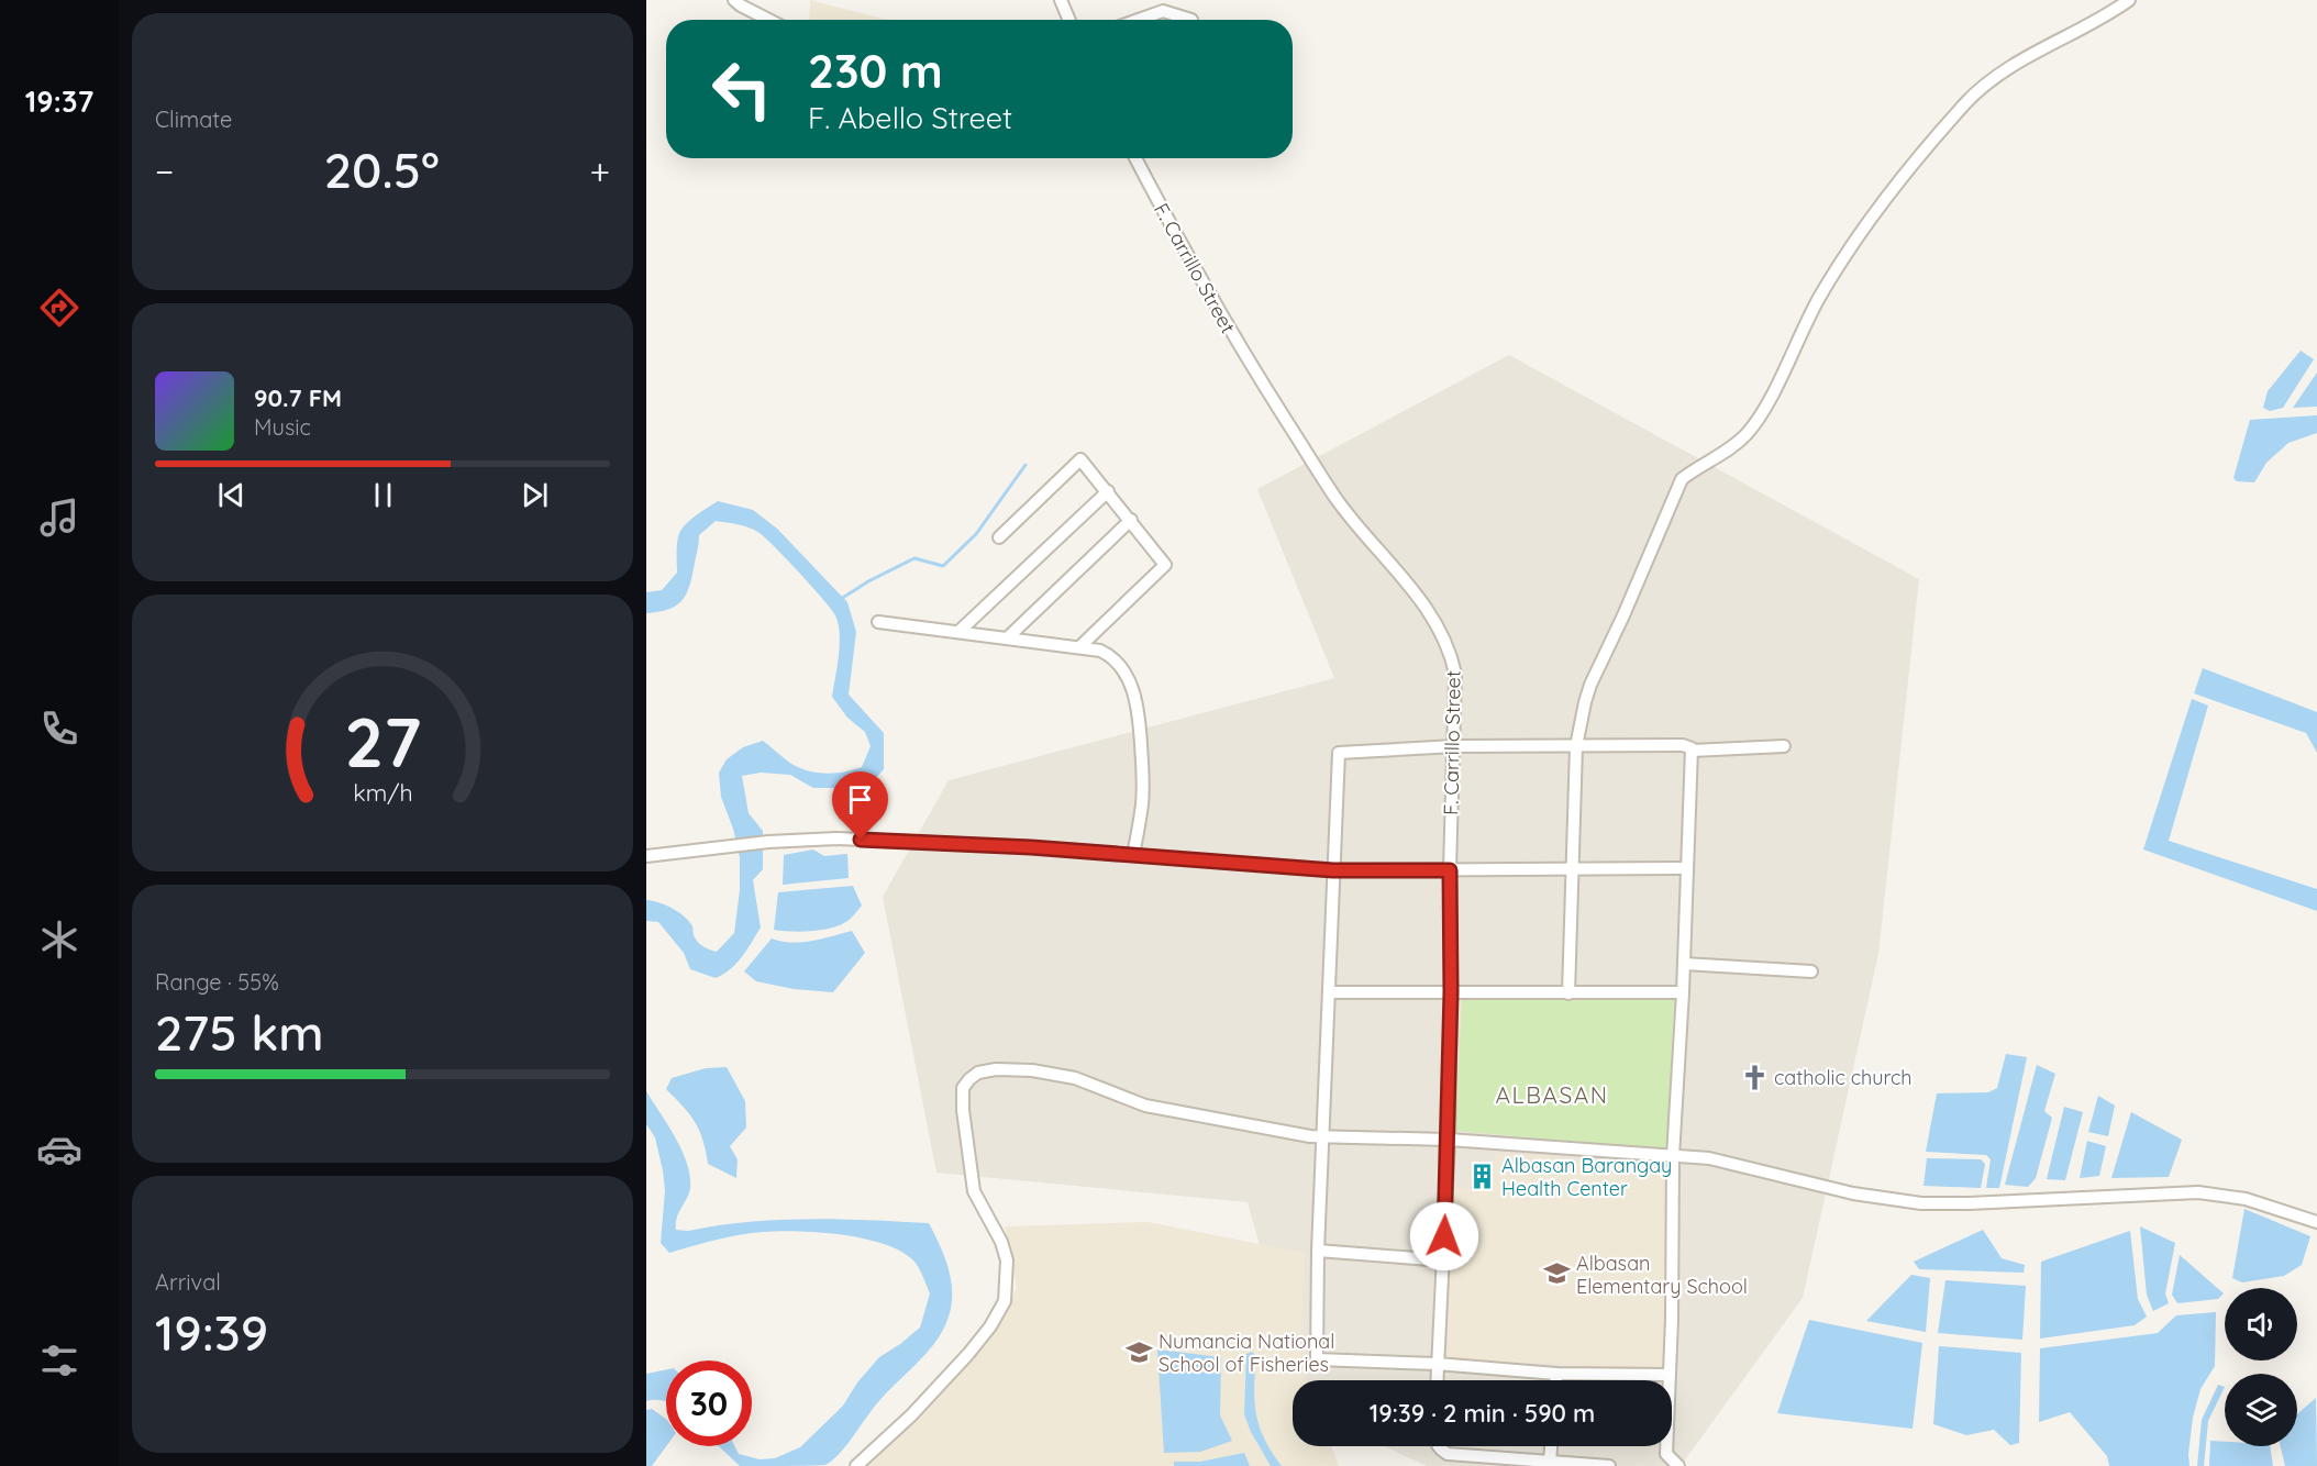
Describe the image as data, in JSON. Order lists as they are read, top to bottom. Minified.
{"streets":{"street":["F. Carrillo Street"]},"districts":["ALBASAN"],"places":{"church":["catholic church"],"building":["Albasan Barangay Health Center"],"school or university":["Albasan Elementary School","Numancia National School of Fisheries"]},"page":{"tabs":"19:37","tile":["Climate",["Range · 55%","275 km"],["Arrival","19:39"]],"turn":["230 m","F. Abello Street"],"heat":["−","20.5°","+"],"song":["90.7 FM","Music"],"limit":"30","trip":"19:39 · 2 min · 590 m","gauge":["27","km/h"]}}
